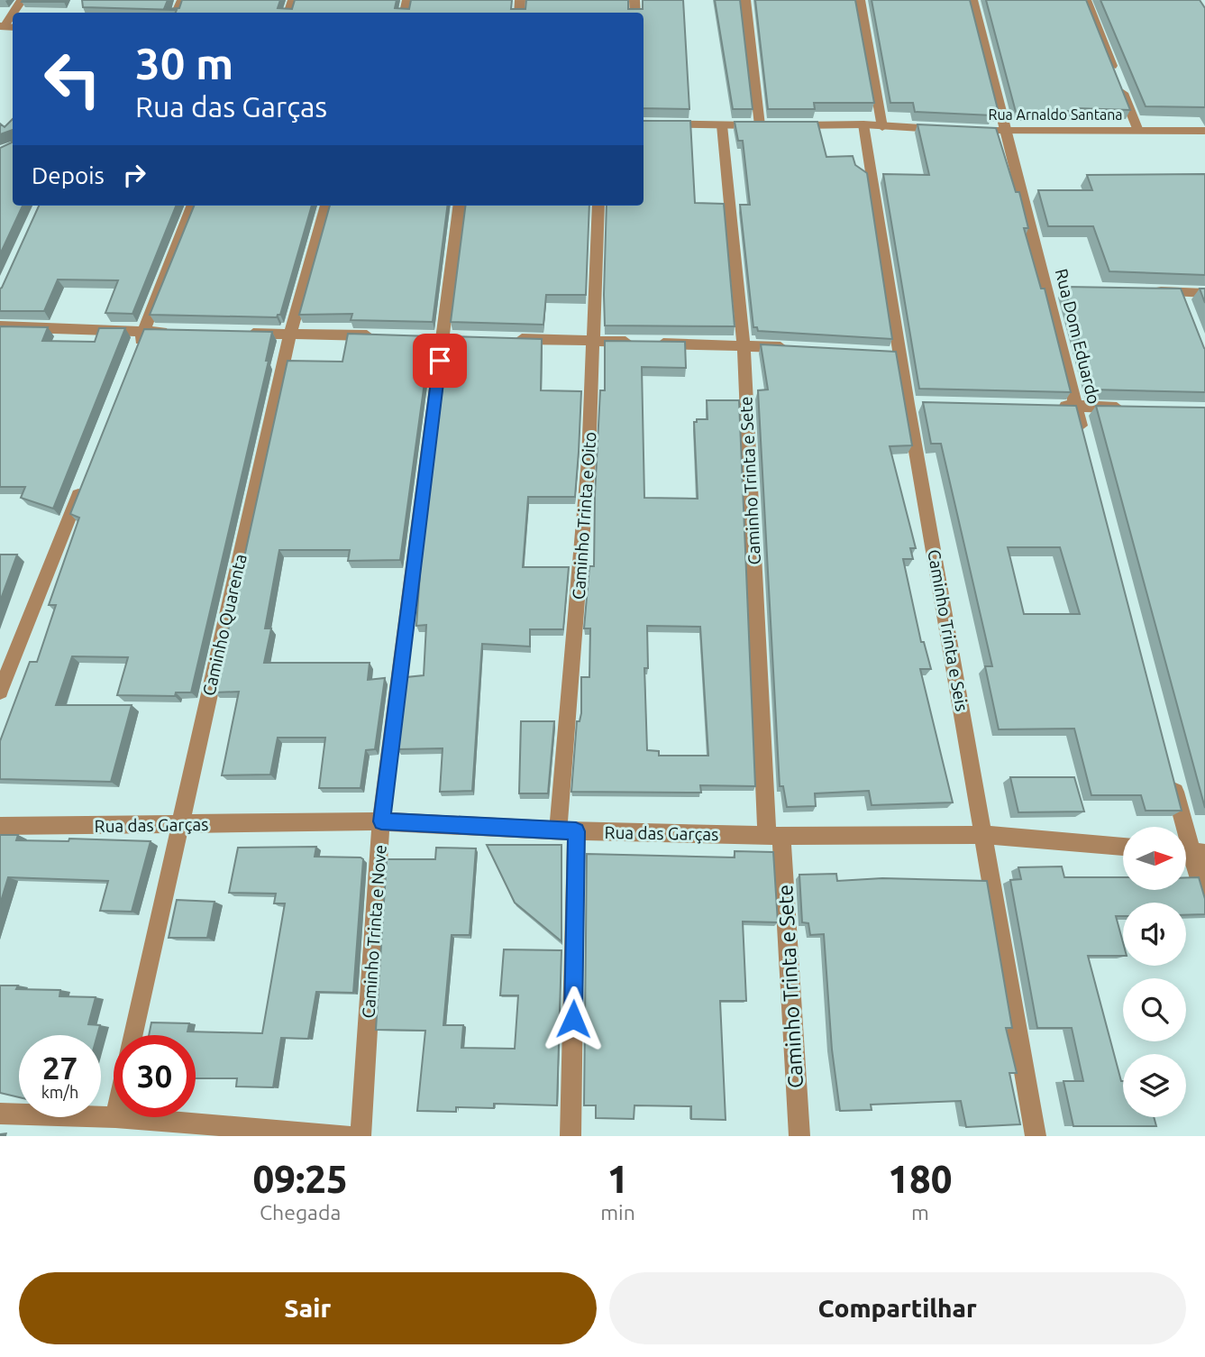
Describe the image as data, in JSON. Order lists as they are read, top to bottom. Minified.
{"streets":{"street":["Rua Arnaldo Santana","Rua Dom Eduardo","Caminho Trinta e Sete","Caminho Trinta e Oito","Caminho Quarenta","Caminho Trinta e Seis","Rua das Garças","Caminho Trinta e Nove"]},"crossings":[["Rua Arnaldo Santana","Rua Dom Eduardo"],["Caminho Trinta e Sete","Rua das Garças"],["Caminho Trinta e Oito","Rua das Garças"],["Caminho Quarenta","Rua das Garças"],["Caminho Trinta e Seis","Rua das Garças"],["Rua das Garças","Caminho Trinta e Nove"]],"north":"right","page":{"turn":["30 m","Rua das Garças"],"then":"Depois","speed":"27 km/h","limit":"30","eta":["09:25","Chegada","1","min","180","m"],"buttons":["Sair","Compartilhar"]}}
